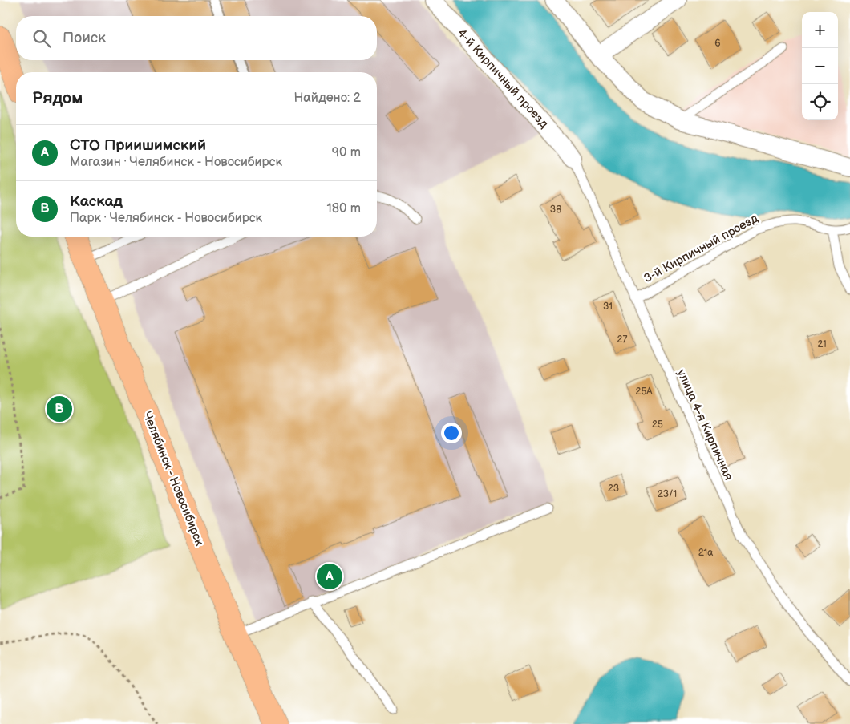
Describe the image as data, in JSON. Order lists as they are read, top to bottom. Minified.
{"streets":{"highway":["Челябинск - Новосибирск"],"street":["4-й Кирпичный проезд"],"lane":["3-й Кирпичный проезд","улица 4-я Кирпичная"]},"crossings":[["4-й Кирпичный проезд","улица 4-я Кирпичная"],["3-й Кирпичный проезд","улица 4-я Кирпичная"]],"house_numbers":["6","38","31","27","21","25А","25","23","23/1","21а"],"page":{"map_buttons":["+","−"],"search":"Поиск","heading":["Рядом","Найдено: 2"],"list":[{"mark":"A","name":"СТО Приишимский","note":"Магазин · Челябинск - Новосибирск","value":"90 m"},{"mark":"B","name":"Каскад","note":"Парк · Челябинск - Новосибирск","value":"180 m"}],"pins":["B","A"]}}
